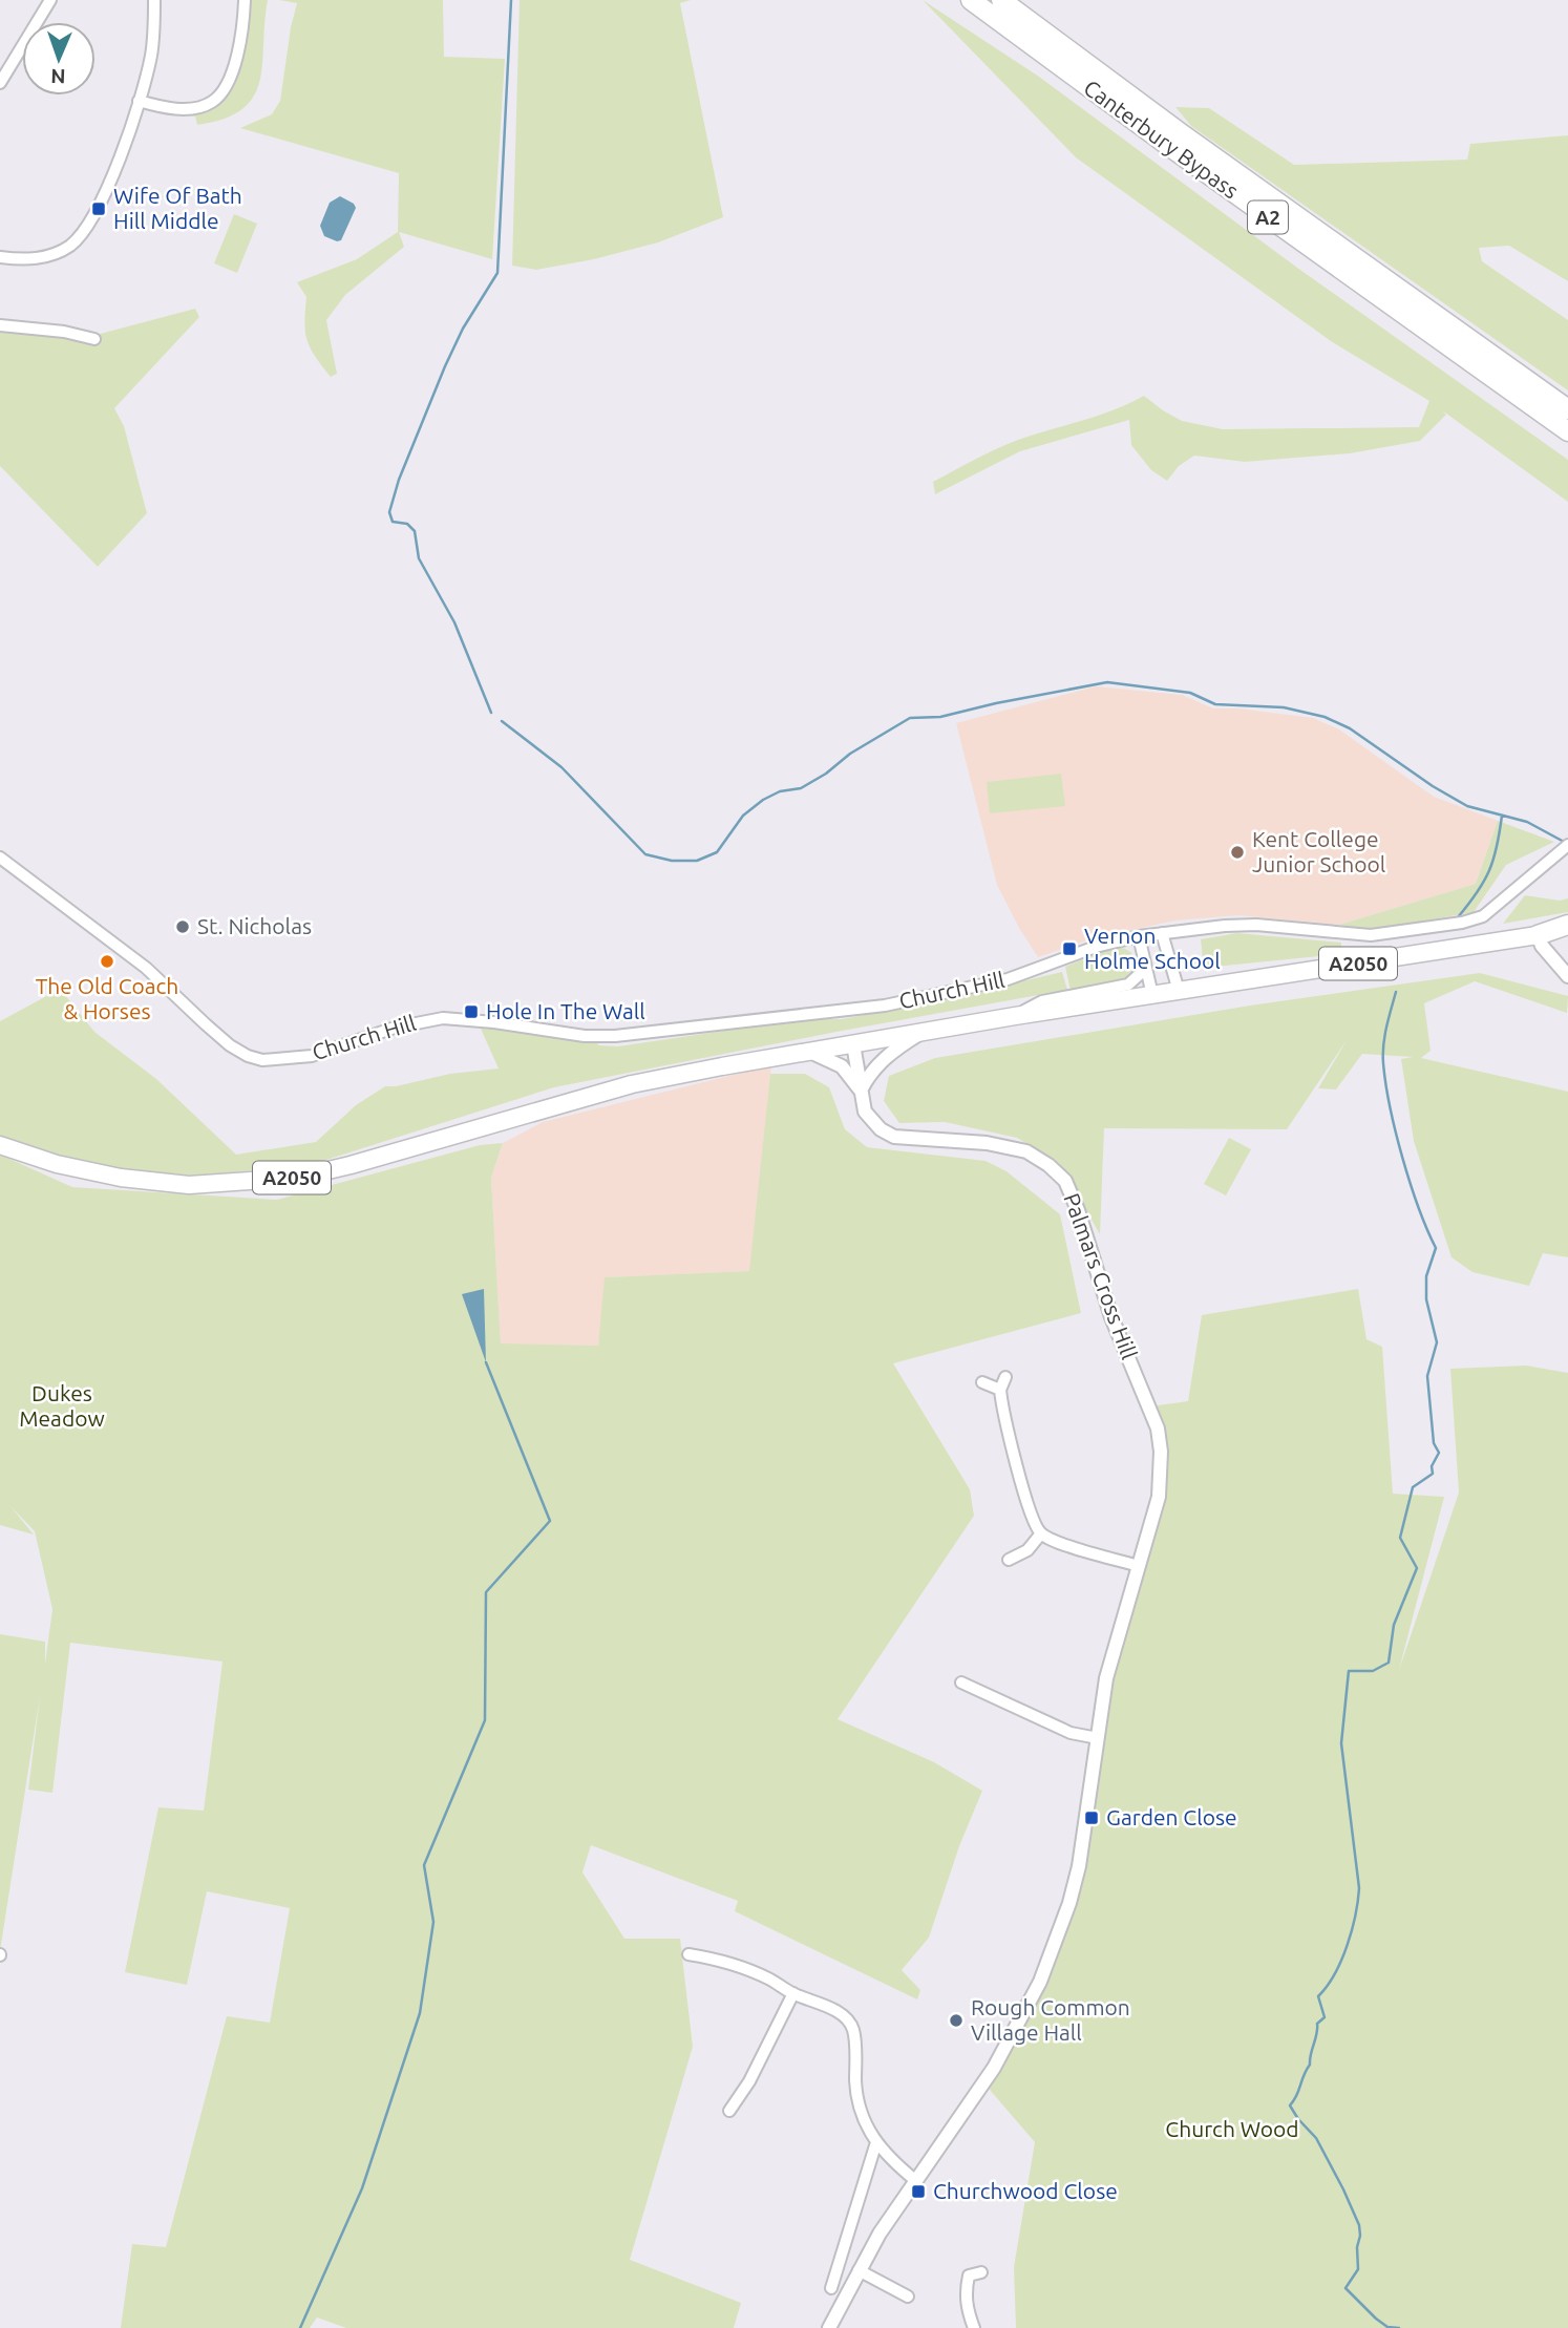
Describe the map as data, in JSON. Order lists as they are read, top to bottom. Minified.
{"streets":{"highway":["Canterbury Bypass","A2"],"main road":["A2050"],"street":["Church Hill","Palmars Cross Hill"]},"crossings":[["A2050","Palmars Cross Hill"]],"parks":["Dukes Meadow","Church Wood"],"places":{"transit":["Wife Of Bath Hill Middle","Vernon Holme School","Hole In The Wall","Garden Close","Churchwood Close"],"other":["Kent College Junior School","St. Nicholas","The Old Coach & Horses","Rough Common Village Hall"]},"north":"bottom"}
